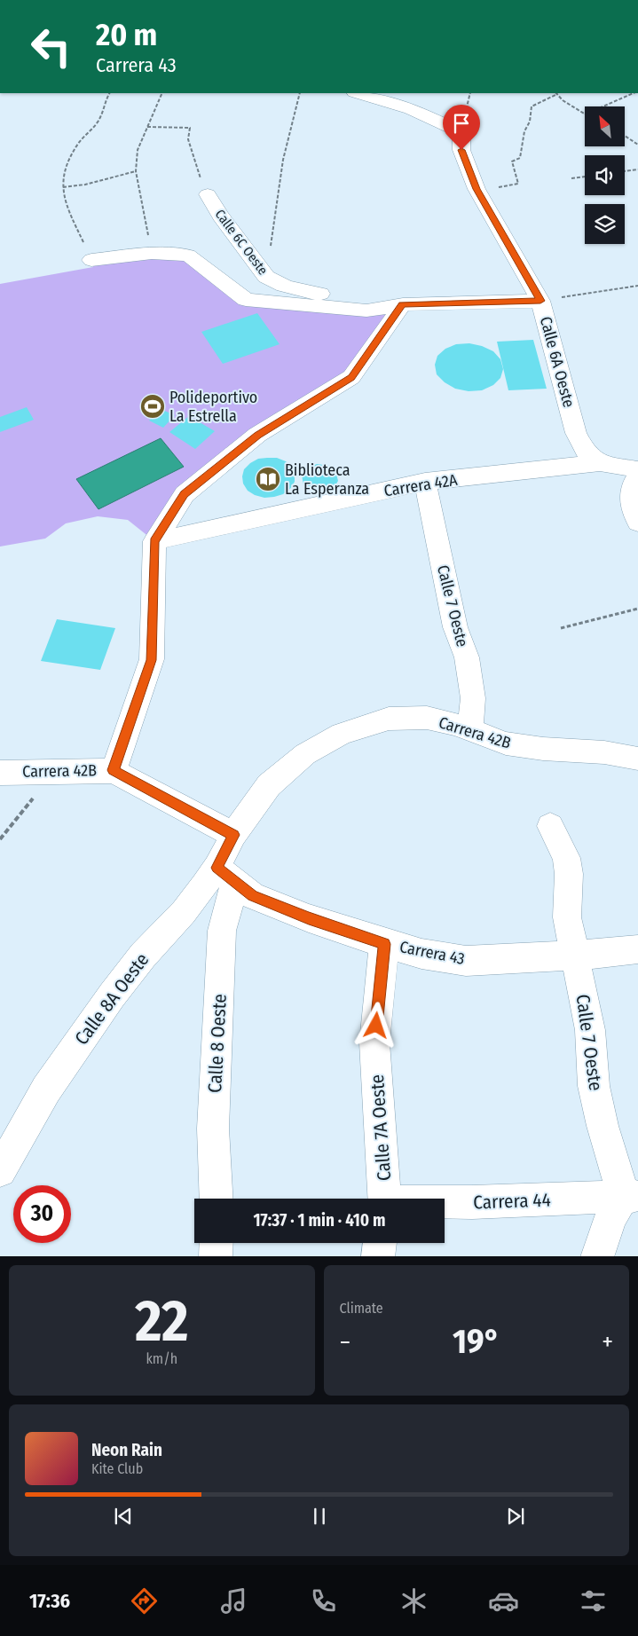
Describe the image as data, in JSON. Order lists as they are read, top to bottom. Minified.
{"streets":{"street":["Calle 6C Oeste","Calle 6A Oeste","Carrera 42A","Calle 7 Oeste","Carrera 42B","Carrera 43","Calle 8A Oeste","Calle 8 Oeste","Calle 7A Oeste","Carrera 44"]},"crossings":[["Calle 6A Oeste","Carrera 42A"],["Carrera 42A","Calle 7 Oeste"],["Calle 7 Oeste","Carrera 42B"],["Calle 7 Oeste","Carrera 43"],["Calle 7 Oeste","Carrera 44"],["Carrera 42B","Calle 8A Oeste"],["Carrera 43","Calle 8A Oeste"],["Carrera 43","Calle 8 Oeste"],["Carrera 43","Calle 7A Oeste"],["Calle 8A Oeste","Calle 8 Oeste"]],"places":{"sports":["Polideportivo La Estrella"],"library":["Biblioteca La Esperanza"]},"north":"top left","page":{"turn":["20 m","Carrera 43"],"limit":"30","trip":"17:37 · 1 min · 410 m","tile":[["22","km/h"],"Climate"],"heat":["−","19°","+"],"song":["Neon Rain","Kite Club"],"tabs":"17:36"}}
